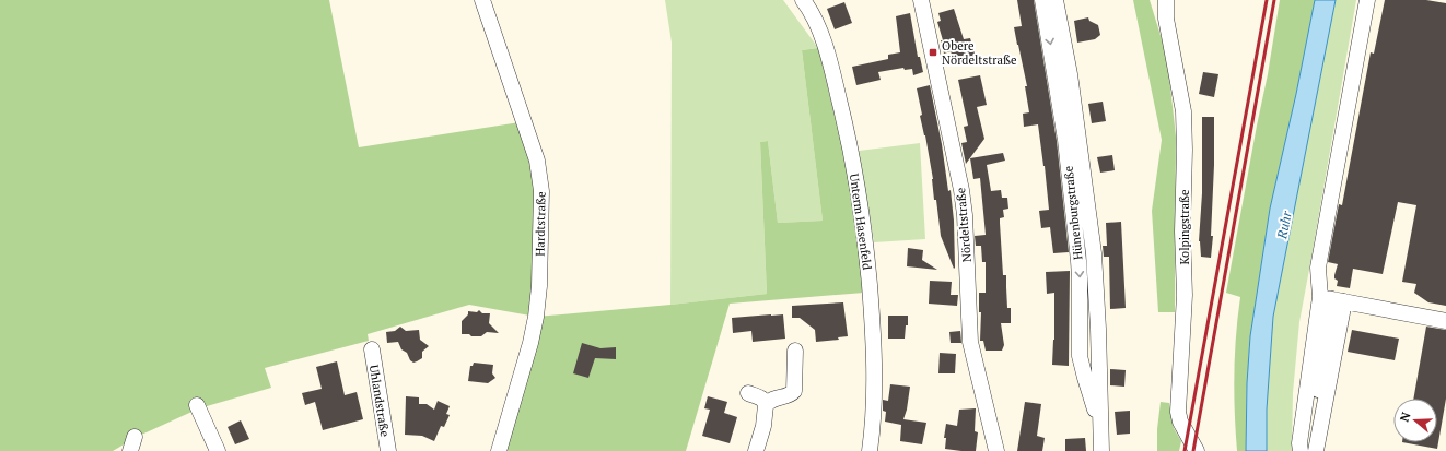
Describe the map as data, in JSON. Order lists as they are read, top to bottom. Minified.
{"streets":{"street":["Hünenburgstraße","Unterm Hasenfeld","Hardtstraße","Nördeltstraße","Kolpingstraße","Uhlandstraße"]},"water":["Ruhr"],"places":{"transit":["Obere Nördeltstraße"]},"north":"left"}
